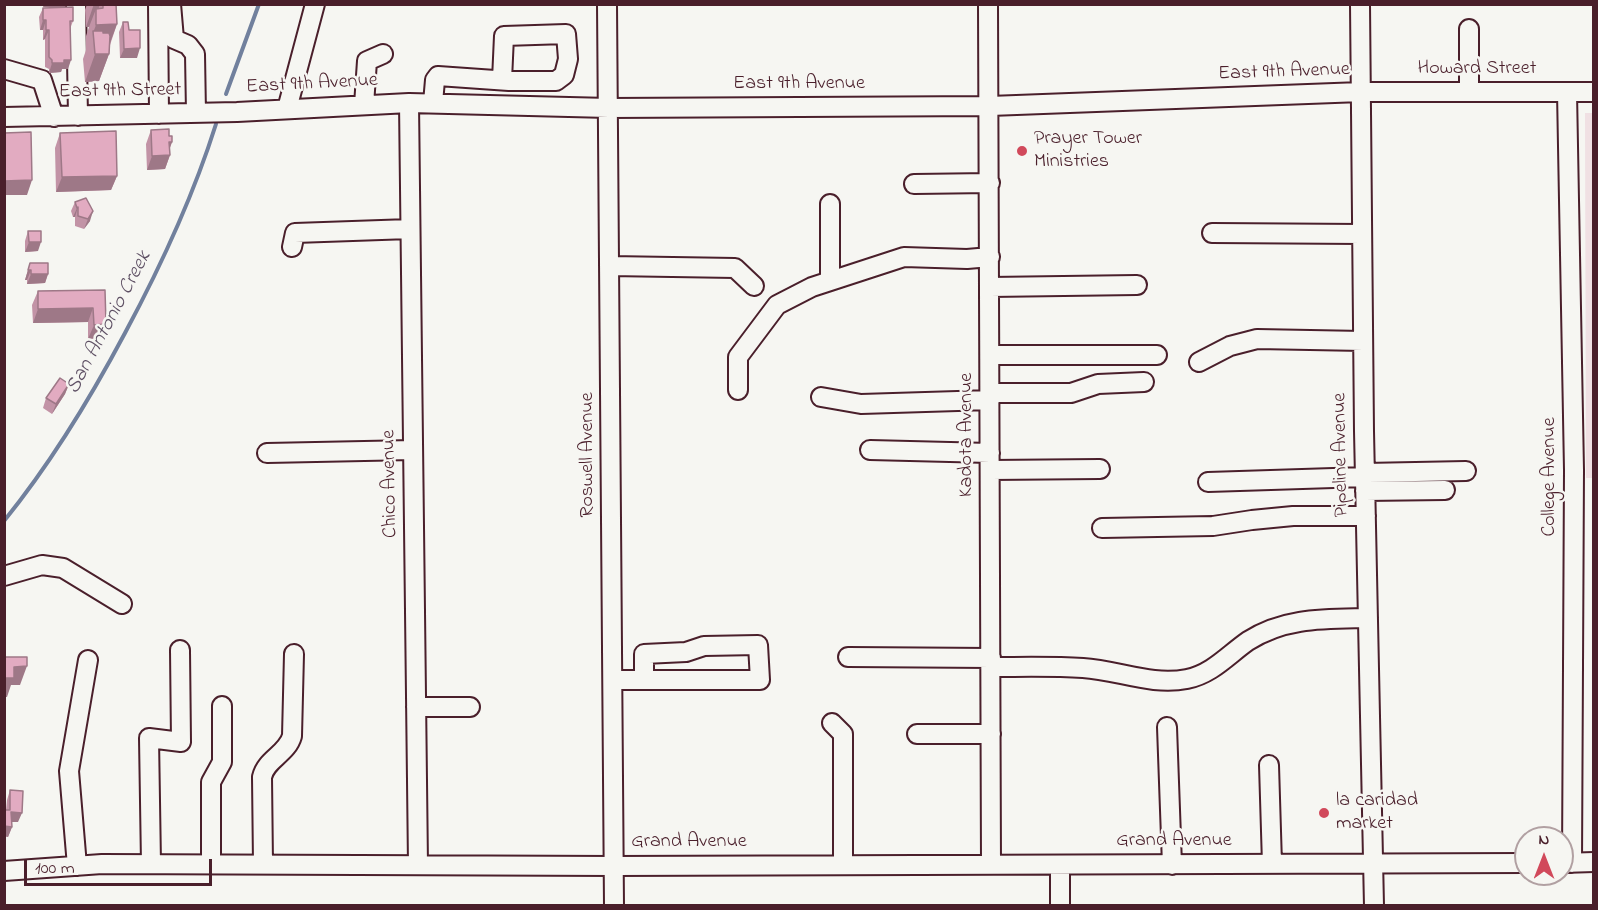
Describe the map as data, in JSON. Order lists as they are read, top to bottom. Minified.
{"streets":{"street":["Howard Street","East 9th Avenue","East 9th Street","Kadota Avenue","Roswell Avenue","Pipeline Avenue","College Avenue","Chico Avenue","Grand Avenue"]},"crossings":[["Howard Street","East 9th Avenue"],["Howard Street","Pipeline Avenue"],["Howard Street","College Avenue"],["East 9th Avenue","East 9th Street"],["East 9th Avenue","Kadota Avenue"],["East 9th Avenue","Roswell Avenue"],["East 9th Avenue","Pipeline Avenue"],["East 9th Avenue","Chico Avenue"],["Kadota Avenue","Grand Avenue"],["Roswell Avenue","Grand Avenue"],["Pipeline Avenue","Grand Avenue"],["Chico Avenue","Grand Avenue"]],"water":["San Antonio Creek"],"places":["Prayer Tower Ministries","la caridad market"],"scale_bar":"100 m","north":"top"}
